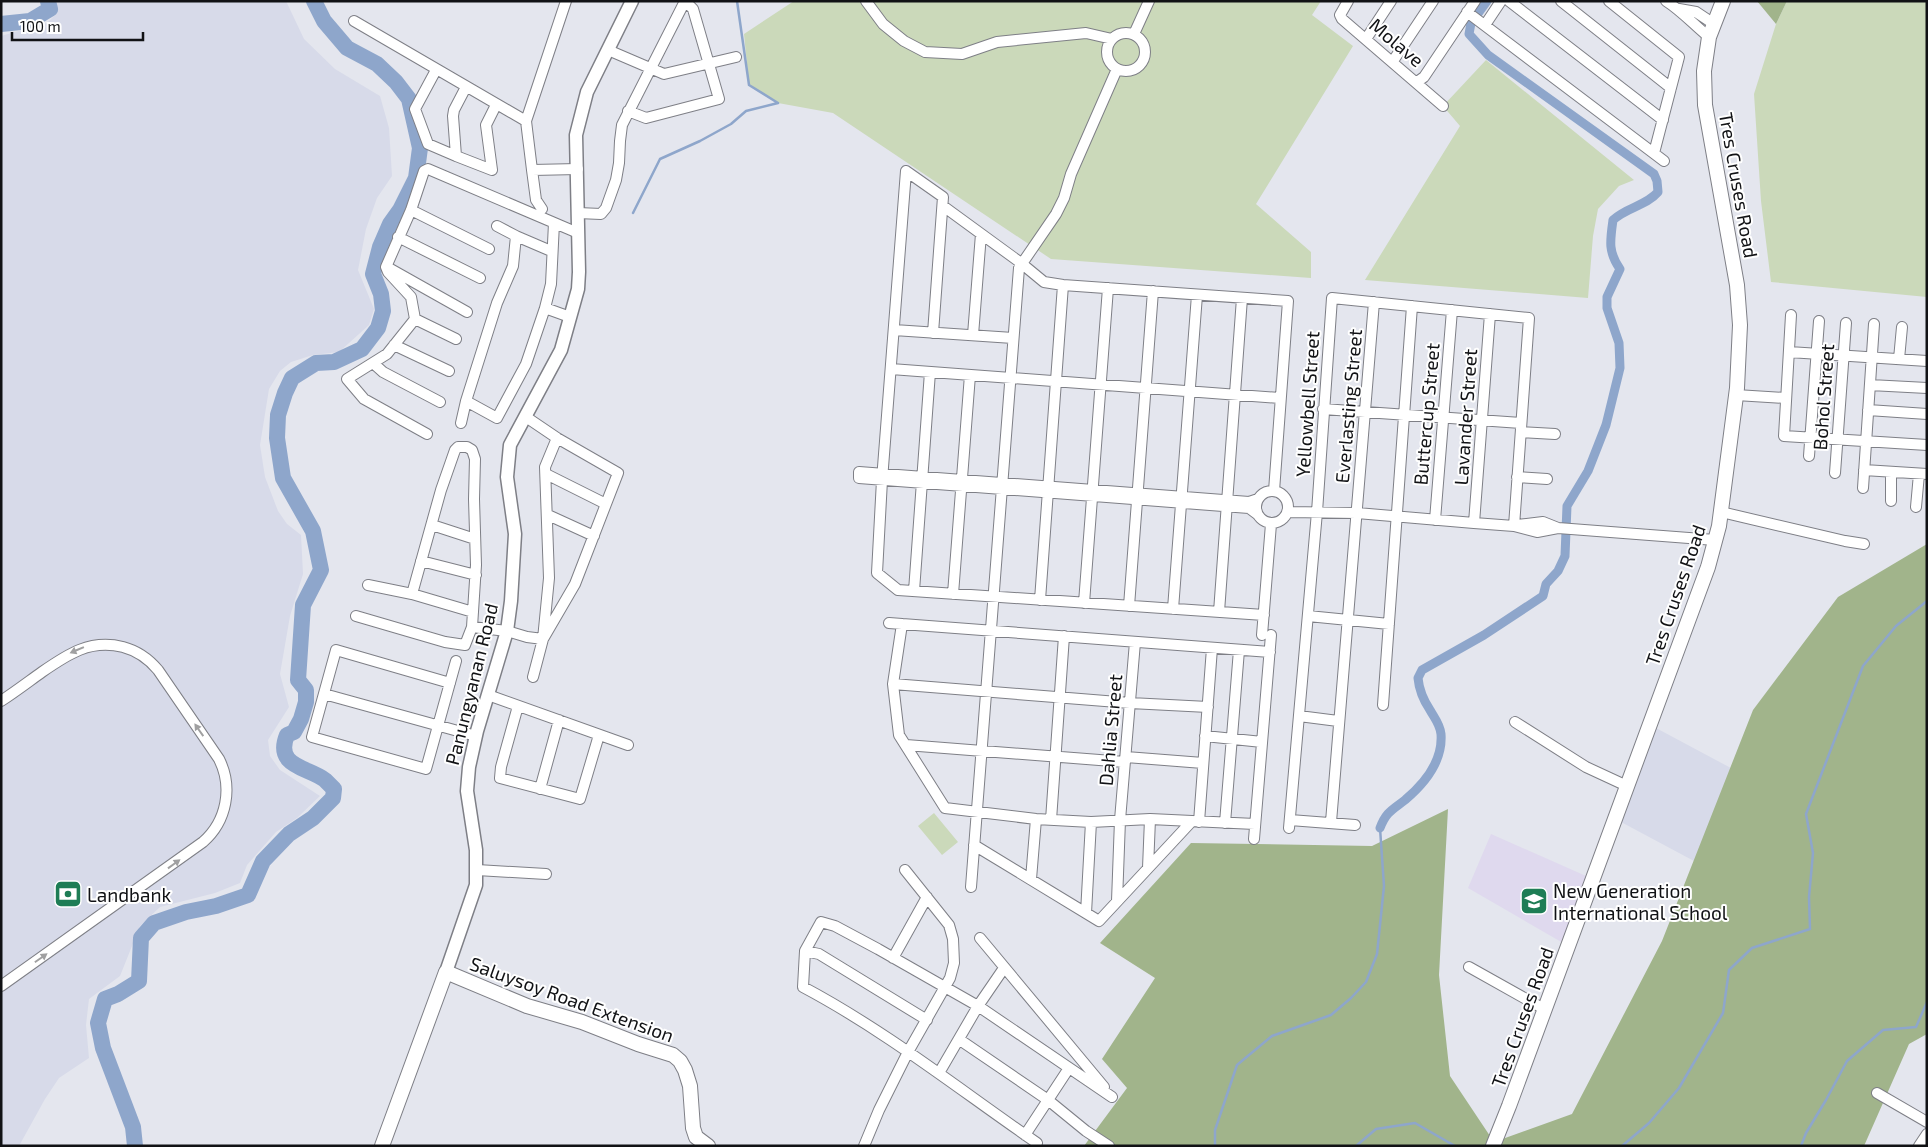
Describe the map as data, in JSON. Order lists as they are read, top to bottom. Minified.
{"streets":{"main road":["Tres Cruses Road","Panungyanan Road","Saluysoy Road Extension"],"street":["Molave","Bohol Street","Yellowbell Street","Everlasting Street","Buttercup Street","Lavander Street","Dahlia Street"]},"crossings":[["Yellowbell Street","Everlasting Street"],["Panungyanan Road","Saluysoy Road Extension"]],"places":{"bank":["Landbank"],"school or university":["New Generation International School"]},"scale_bar":"100 m"}
